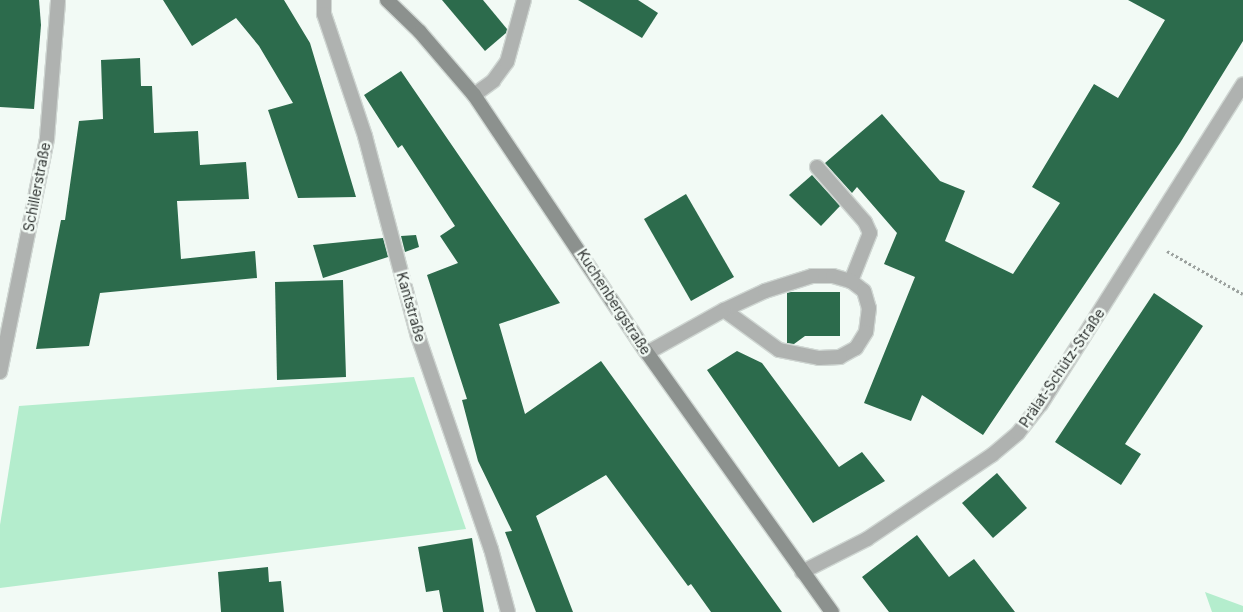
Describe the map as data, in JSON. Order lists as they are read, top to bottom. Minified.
{"streets":{"main road":["Kuchenbergstraße"],"street":["Schillerstraße","Kantstraße","Prälat-Schütz-Straße"]},"crossings":[["Kuchenbergstraße","Prälat-Schütz-Straße"]]}
